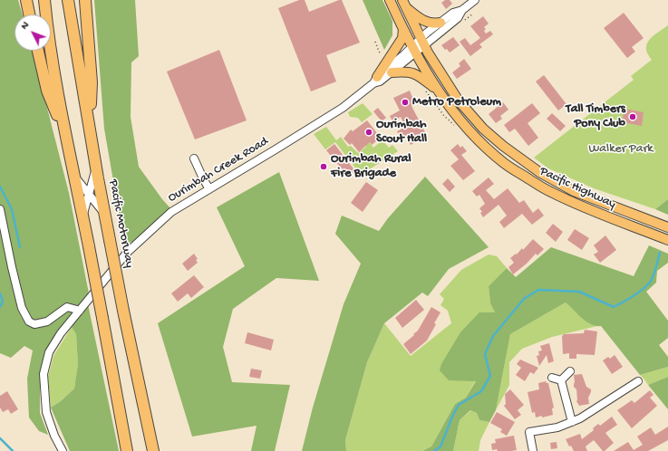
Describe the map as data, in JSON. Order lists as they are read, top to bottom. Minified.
{"streets":{"highway":["Pacific Motorway"],"main road":["Pacific Highway"],"street":["Ourimbah Creek Road"]},"crossings":[["Ourimbah Creek Road","Pacific Highway"]],"parks":["Walker Park"],"places":["Metro Petroleum","Tall Timbers Pony Club","Ourimbah Scout Hall","Ourimbah Rural Fire Brigade"],"north":"top left"}
